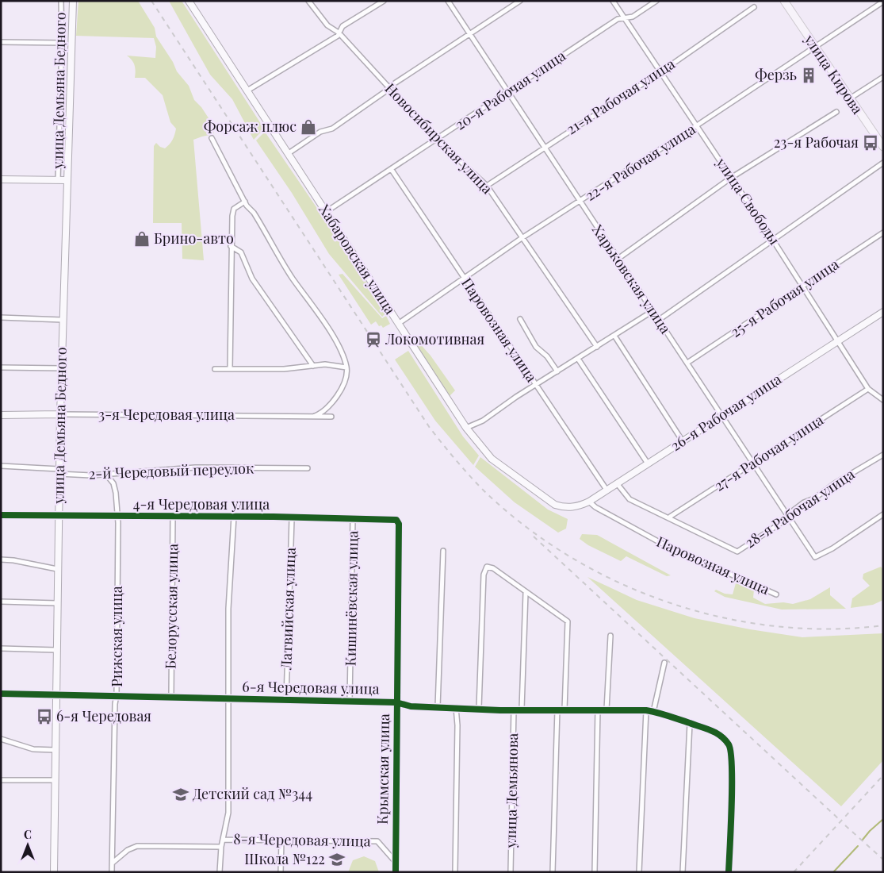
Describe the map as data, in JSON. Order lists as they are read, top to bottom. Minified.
{"streets":{"main road":["улица Кирова","улица Демьяна Бедного","Хабаровская улица","26-я Рабочая улица","3-я Чередовая улица"],"street":["20-я Рабочая улица","21-я Рабочая улица","Новосибирская улица","22-я Рабочая улица","улица Свободы","Харьковская улица","25-я Рабочая улица","Паровозная улица","27-я Рабочая улица","2-й Чередовый переулок","4-я Чередовая улица","28-я Рабочая улица","Кишинёвская улица","Белорусская улица","Латвийская улица","Рижская улица","6-я Чередовая улица","Крымская улица","улица Демьянова","8-я Чередовая улица"]},"crossings":[["улица Кирова","22-я Рабочая улица"],["улица Демьяна Бедного","3-я Чередовая улица"],["улица Демьяна Бедного","2-й Чередовый переулок"],["улица Демьяна Бедного","4-я Чередовая улица"],["улица Демьяна Бедного","6-я Чередовая улица"],["20-я Рабочая улица","Новосибирская улица"],["20-я Рабочая улица","улица Свободы"],["20-я Рабочая улица","Хабаровская улица"],["20-я Рабочая улица","Харьковская улица"],["20-я Рабочая улица","Паровозная улица"],["21-я Рабочая улица","Новосибирская улица"],["21-я Рабочая улица","улица Свободы"],["21-я Рабочая улица","Харьковская улица"],["Новосибирская улица","22-я Рабочая улица"],["22-я Рабочая улица","улица Свободы"],["22-я Рабочая улица","Хабаровская улица"],["22-я Рабочая улица","Харьковская улица"],["22-я Рабочая улица","Паровозная улица"],["улица Свободы","25-я Рабочая улица"],["улица Свободы","26-я Рабочая улица"],["улица Свободы","27-я Рабочая улица"],["Хабаровская улица","26-я Рабочая улица"],["Харьковская улица","25-я Рабочая улица"],["Харьковская улица","26-я Рабочая улица"],["Харьковская улица","27-я Рабочая улица"],["Харьковская улица","28-я Рабочая улица"],["Паровозная улица","26-я Рабочая улица"],["27-я Рабочая улица","28-я Рабочая улица"],["2-й Чередовый переулок","Рижская улица"],["4-я Чередовая улица","Кишинёвская улица"],["4-я Чередовая улица","Белорусская улица"],["4-я Чередовая улица","Латвийская улица"],["4-я Чередовая улица","Рижская улица"],["4-я Чередовая улица","Крымская улица"],["Кишинёвская улица","6-я Чередовая улица"],["Белорусская улица","6-я Чередовая улица"],["Латвийская улица","6-я Чередовая улица"],["Рижская улица","6-я Чередовая улица"],["Рижская улица","8-я Чередовая улица"],["6-я Чередовая улица","Крымская улица"],["6-я Чередовая улица","улица Демьянова"],["Крымская улица","8-я Чередовая улица"]],"places":{"building":["Ферзь"],"shop":["Форсаж плюс","Брино-авто"],"bus stop":["23-я Рабочая","6-я Чередовая"],"station":["Локомотивная"],"school or university":["Детский сад №344","Школа №122"]},"north":"top"}
